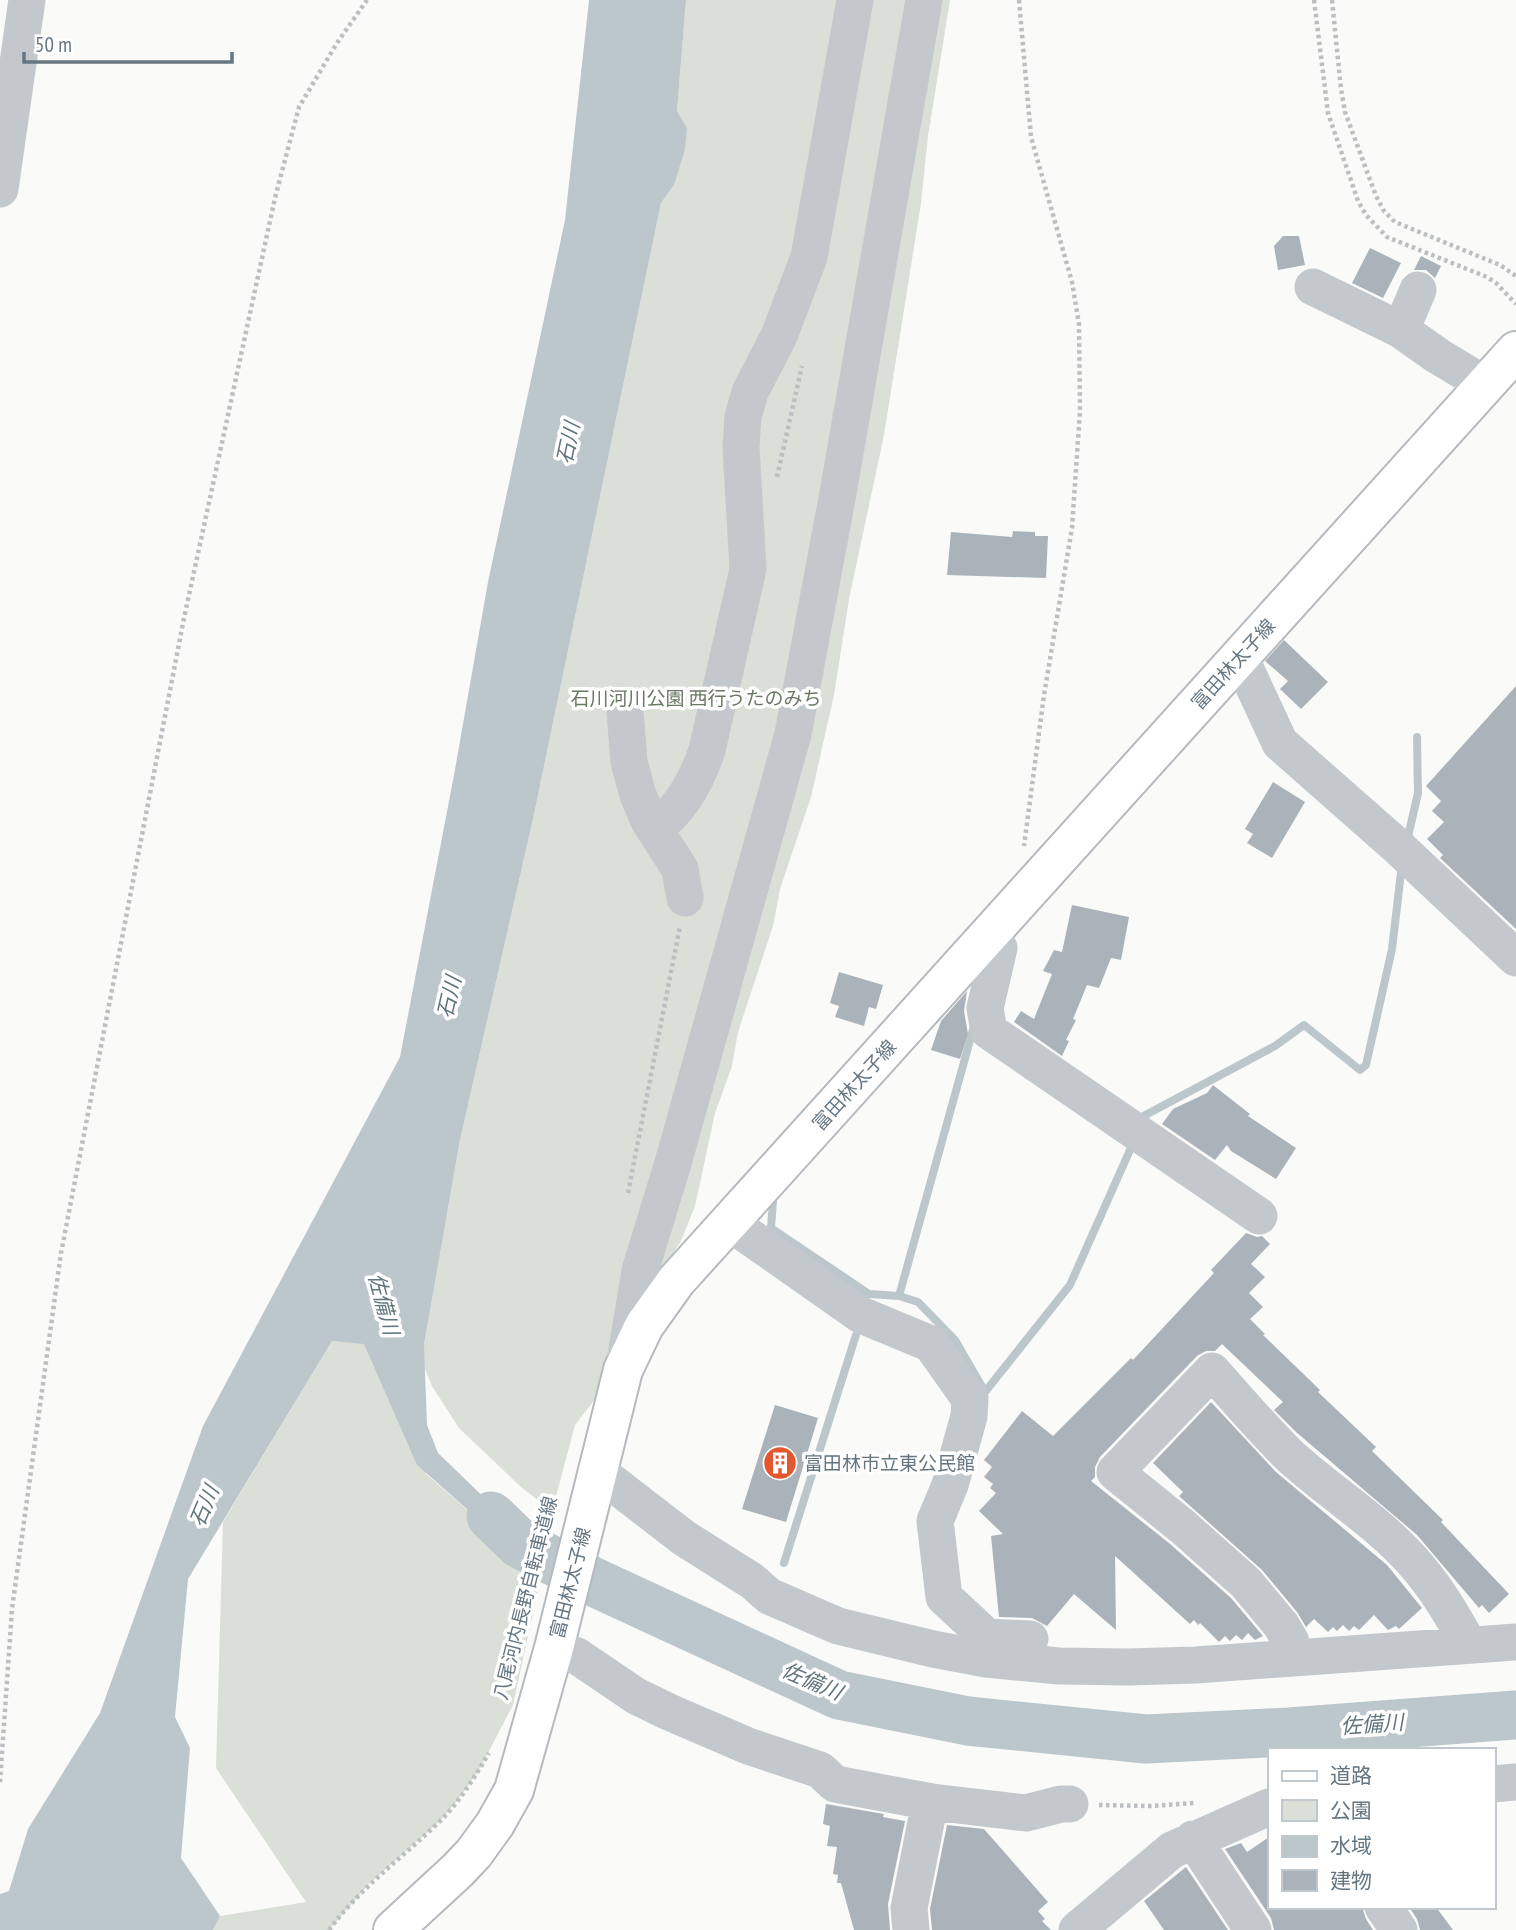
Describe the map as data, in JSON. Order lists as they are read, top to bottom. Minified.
{"streets":{"main road":["富田林太子線"]},"water":["石川","佐備川"],"parks":["石川河川公園 西行うたのみち"],"places":{"building":["富田林市立東公民館"]},"legend":["道路","公園","水域","建物"],"scale_bar":"50 m"}
